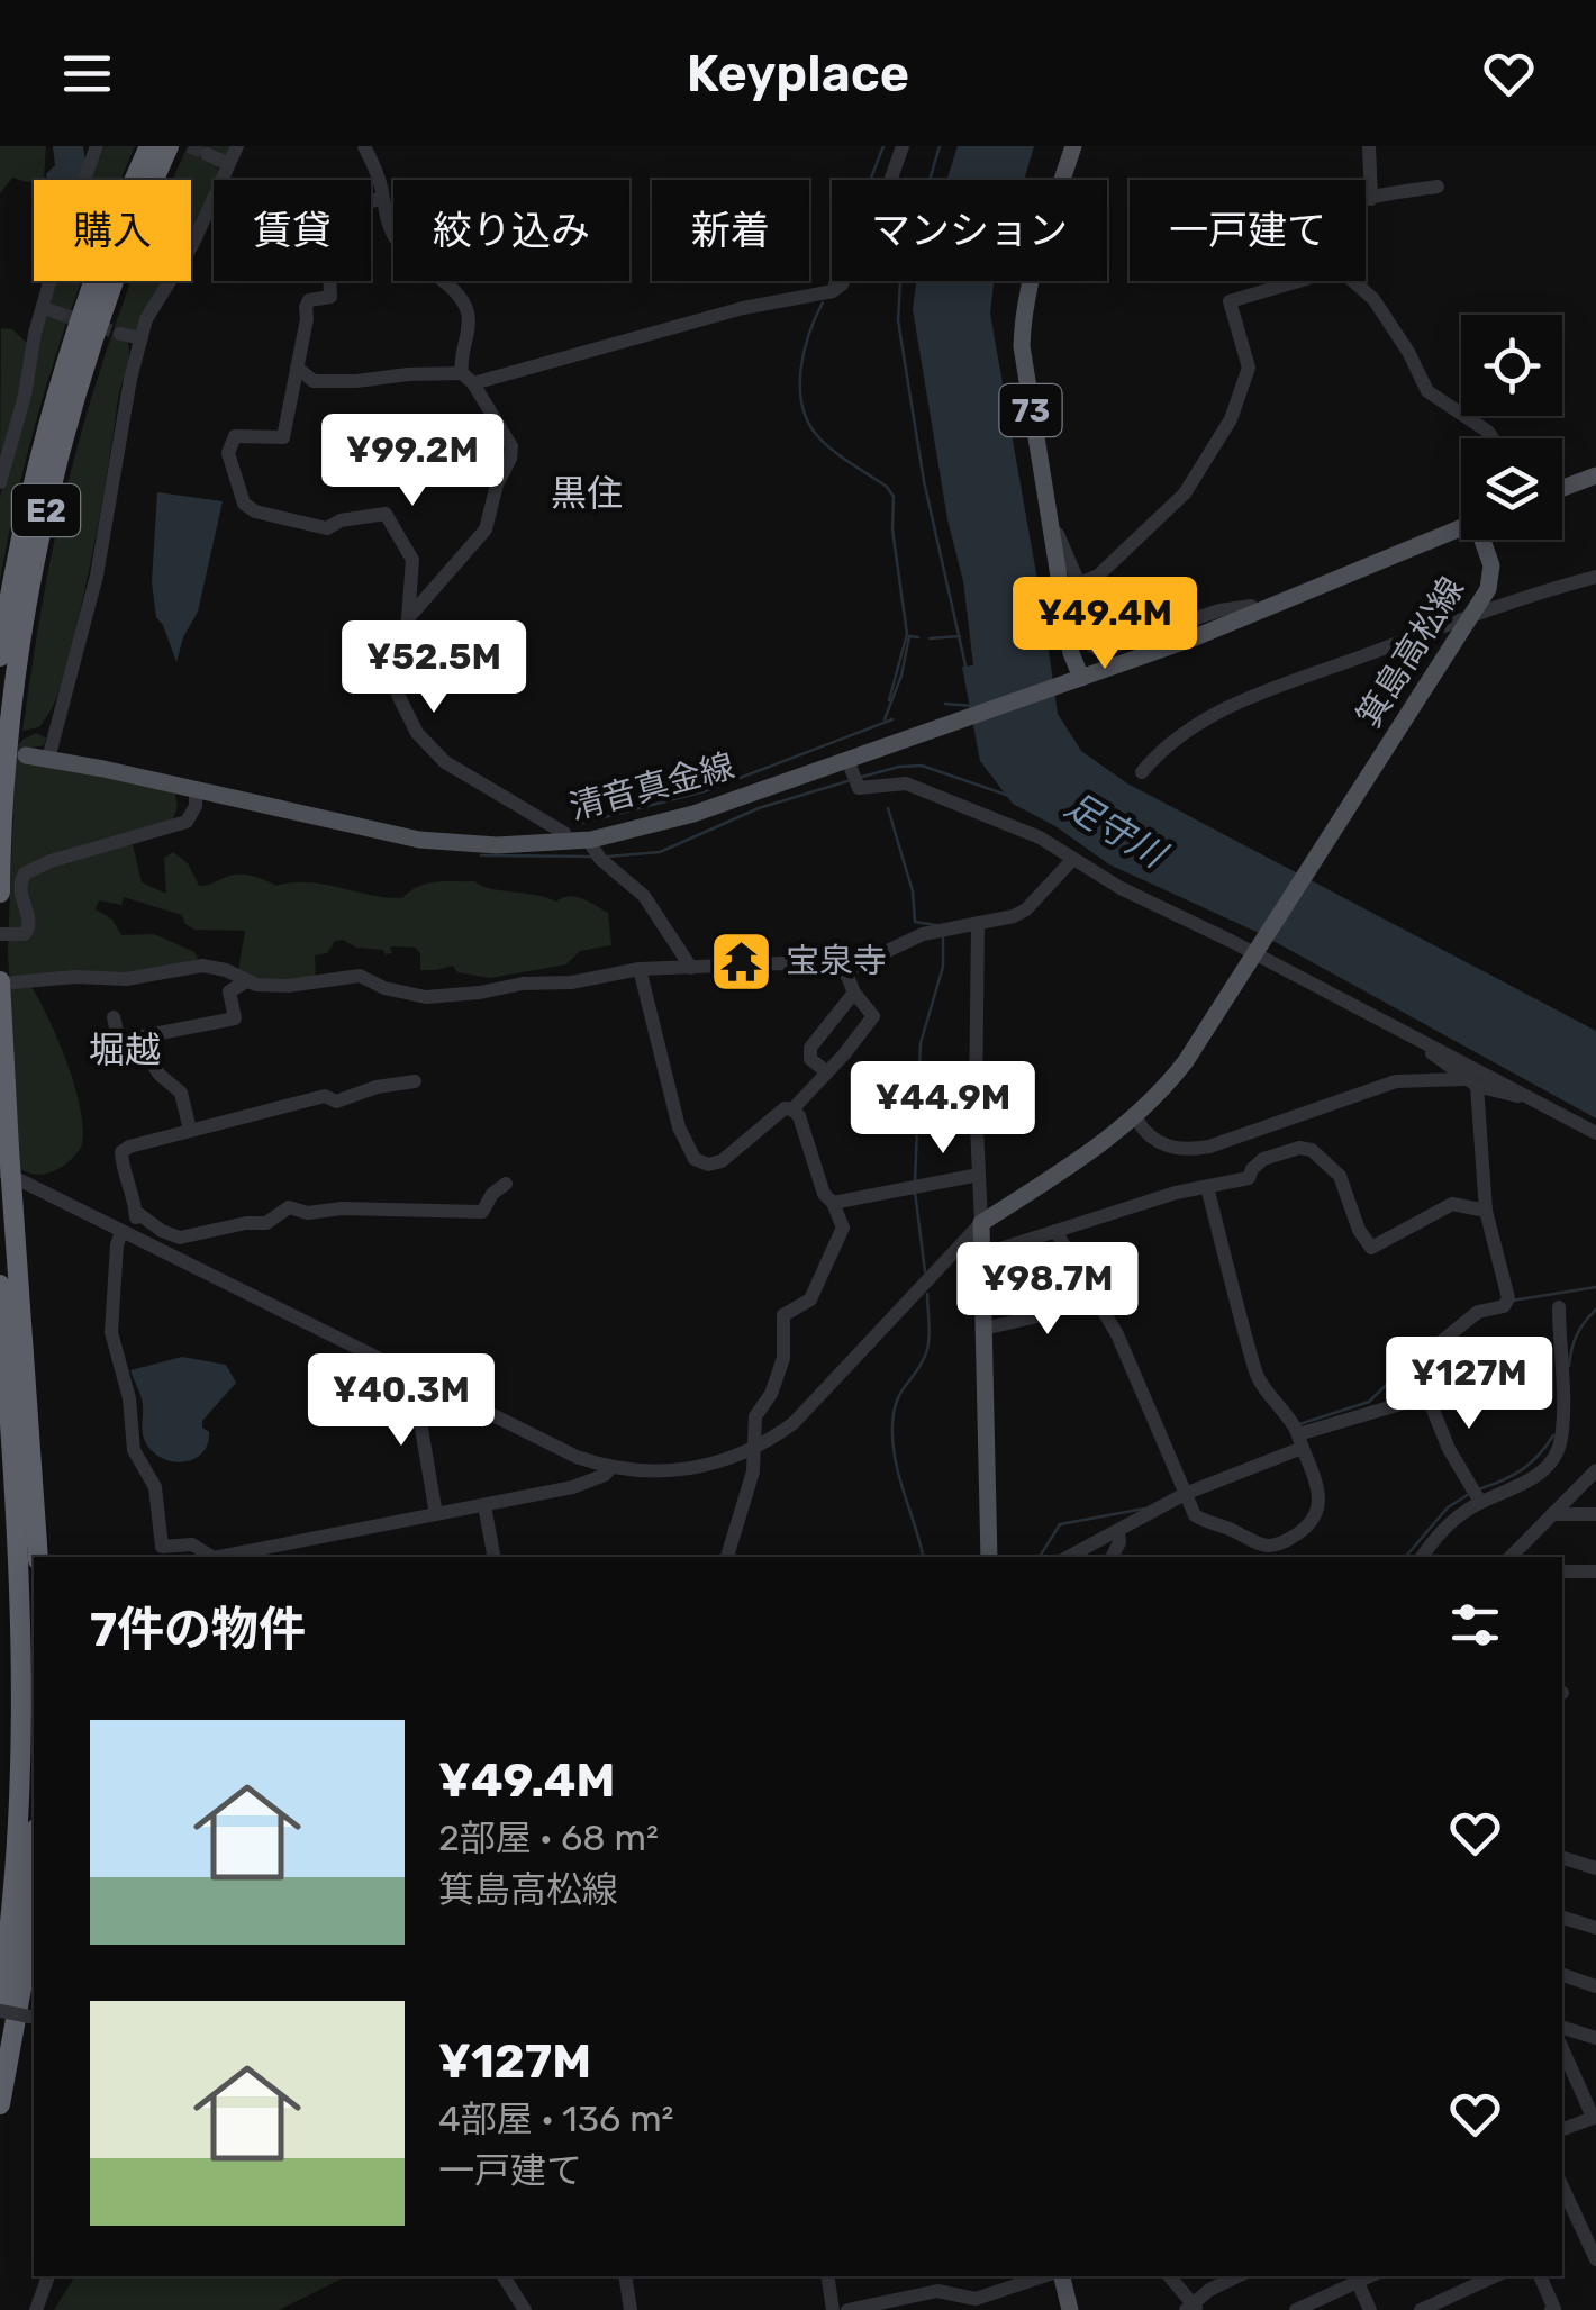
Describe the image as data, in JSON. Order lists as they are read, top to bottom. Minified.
{"streets":{"highway":["E2"],"main road":["73","箕島高松線","清音真金線"]},"crossings":[["73","箕島高松線"],["73","清音真金線"],["箕島高松線","清音真金線"]],"districts":["黒住","堀越"],"water":["足守川"],"places":{"temple":["宝泉寺"]},"page":{"header":"Keyplace","chip":["購入","賃貸","絞り込み","新着","マンション","一戸建て"],"price":["¥99.2M","¥49.4M","¥52.5M","¥44.9M","¥98.7M","¥127M","¥40.3M"],"heading":"7件の物件","list":[{"name":"¥49.4M","note":"2部屋 · 68 m² · 箕島高松線"},{"name":"¥127M","note":"4部屋 · 136 m² · 一戸建て"}]}}
